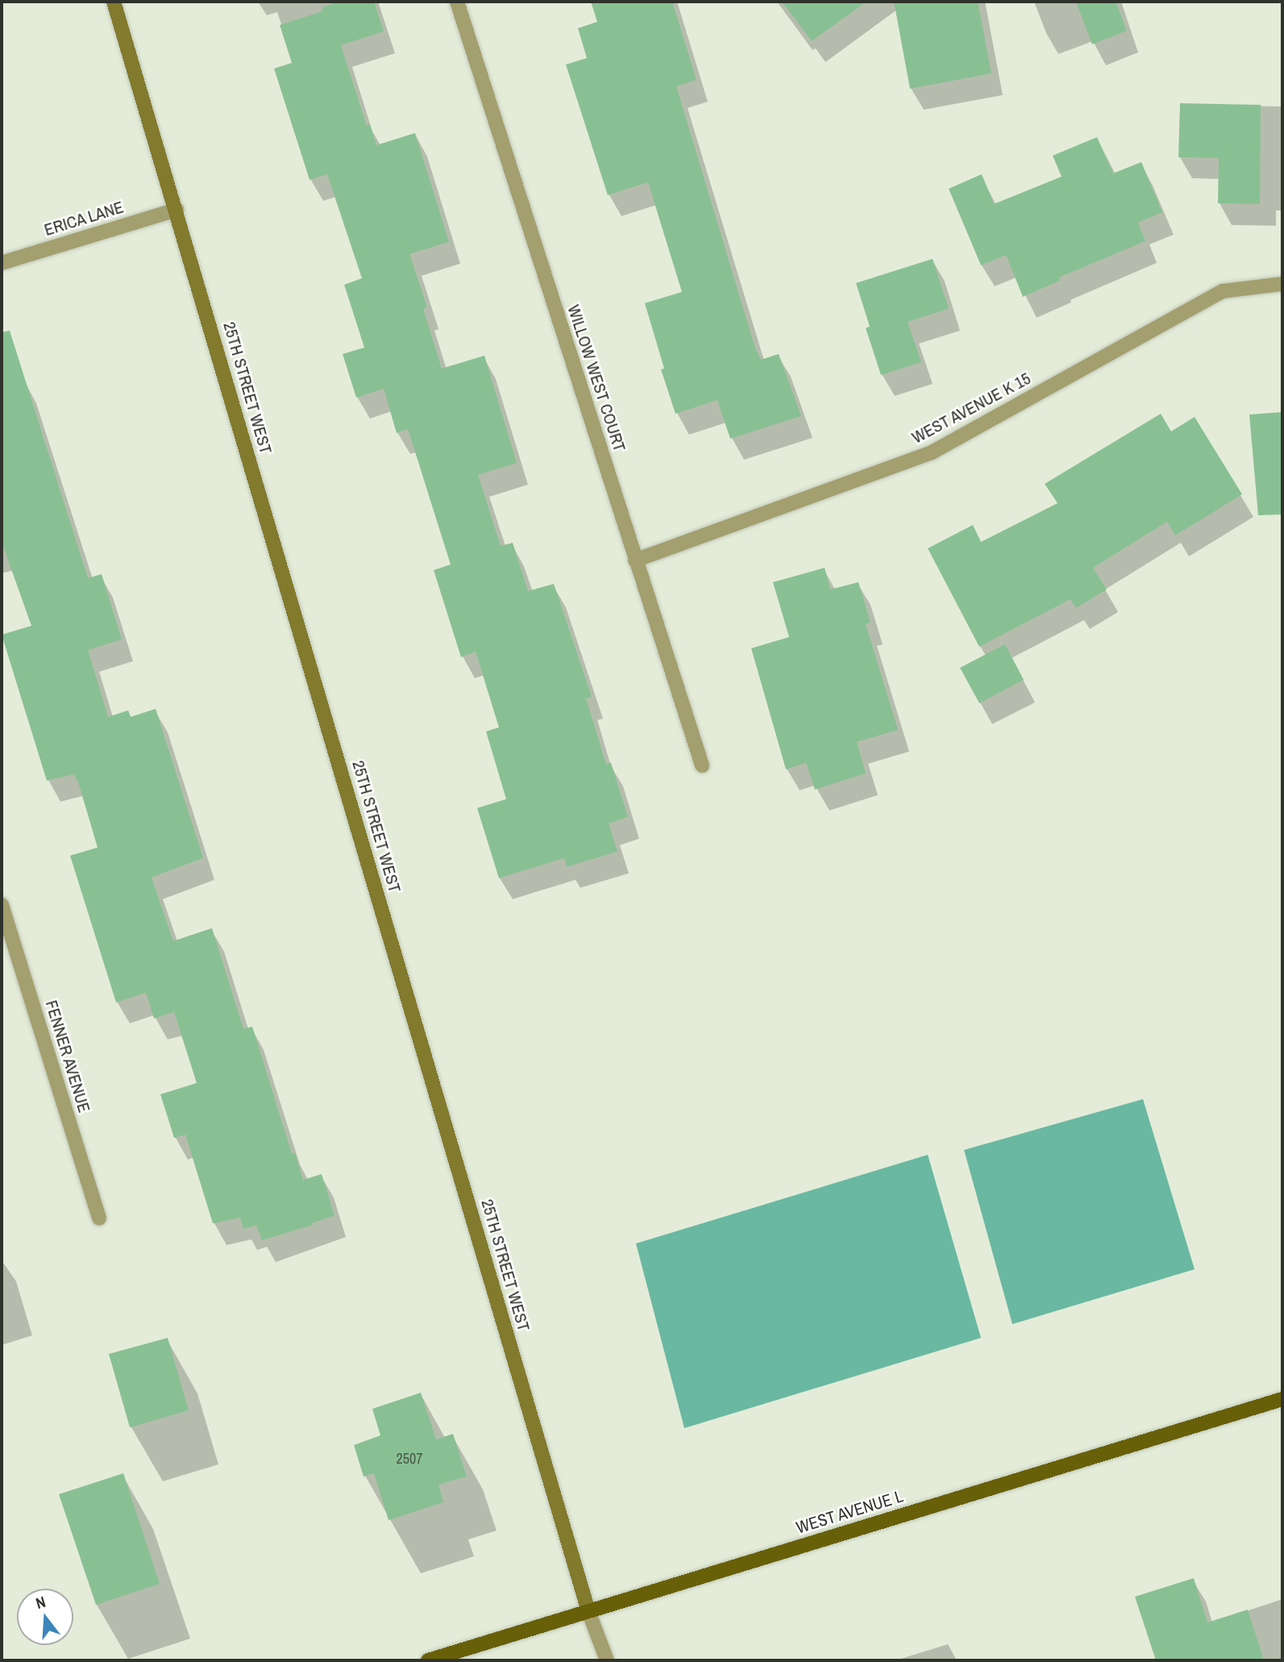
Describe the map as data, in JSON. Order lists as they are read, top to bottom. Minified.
{"streets":{"main road":["WEST AVENUE L"],"street":["ERICA LANE","WILLOW WEST COURT","25TH STREET WEST","WEST AVENUE K 15","FENNER AVENUE"]},"crossings":[["ERICA LANE","25TH STREET WEST"],["WILLOW WEST COURT","WEST AVENUE K 15"],["25TH STREET WEST","WEST AVENUE L"]],"house_numbers":["2507"],"north":"top"}
